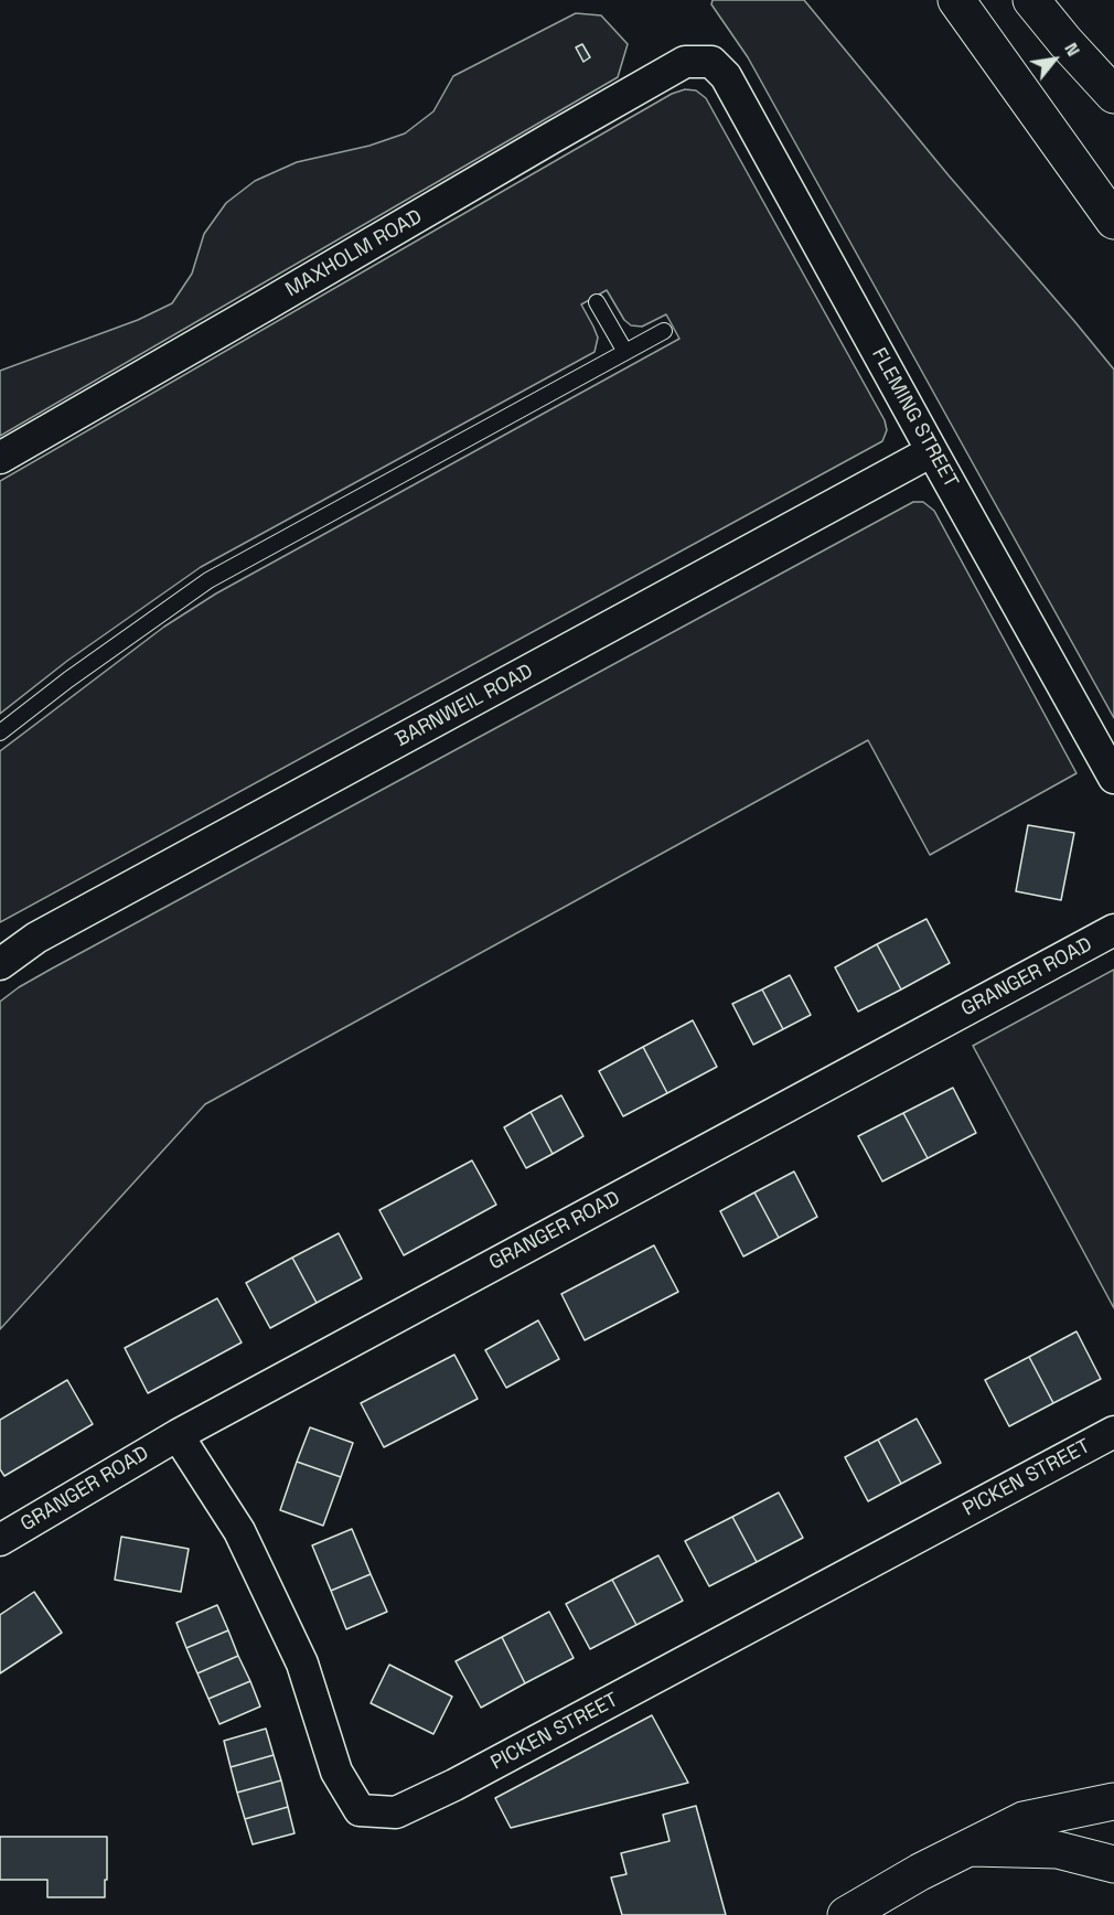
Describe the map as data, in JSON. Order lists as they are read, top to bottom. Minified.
{"streets":{"street":["MAXHOLM ROAD","FLEMING STREET","BARNWEIL ROAD","GRANGER ROAD","PICKEN STREET"]},"crossings":[["MAXHOLM ROAD","FLEMING STREET"],["FLEMING STREET","BARNWEIL ROAD"],["GRANGER ROAD","PICKEN STREET"]],"north":"top right"}
